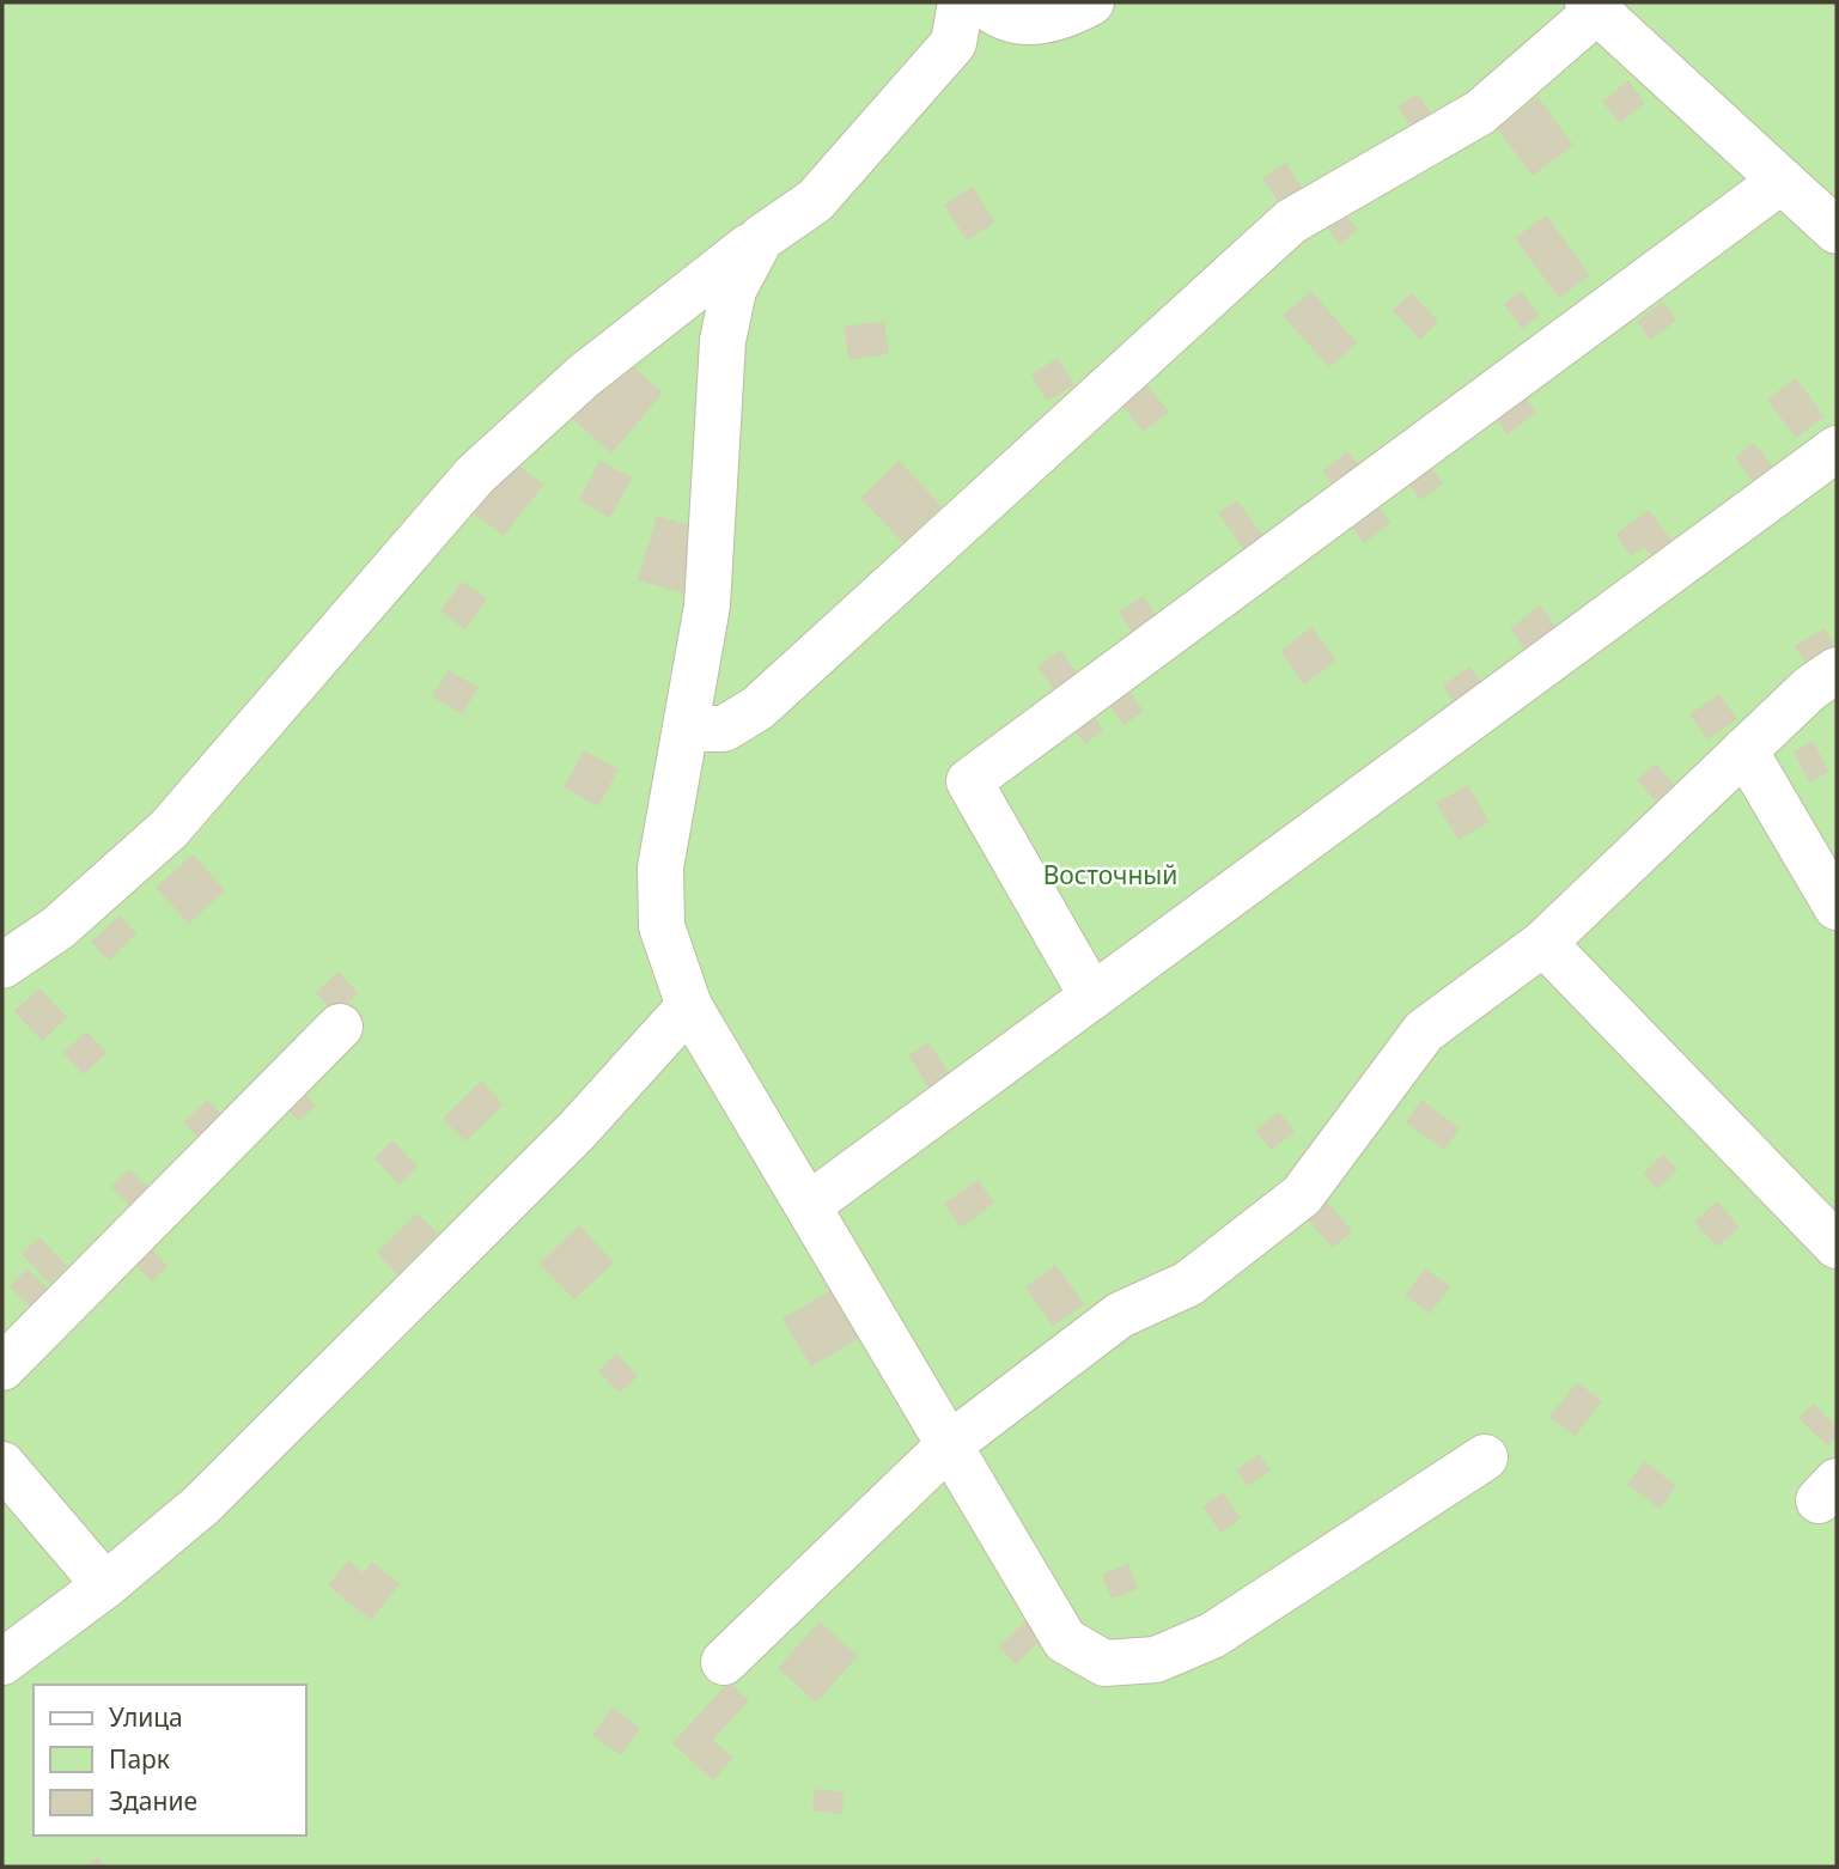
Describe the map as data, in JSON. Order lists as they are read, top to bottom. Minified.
{"parks":["Восточный"],"legend":["Улица","Парк","Здание"]}
